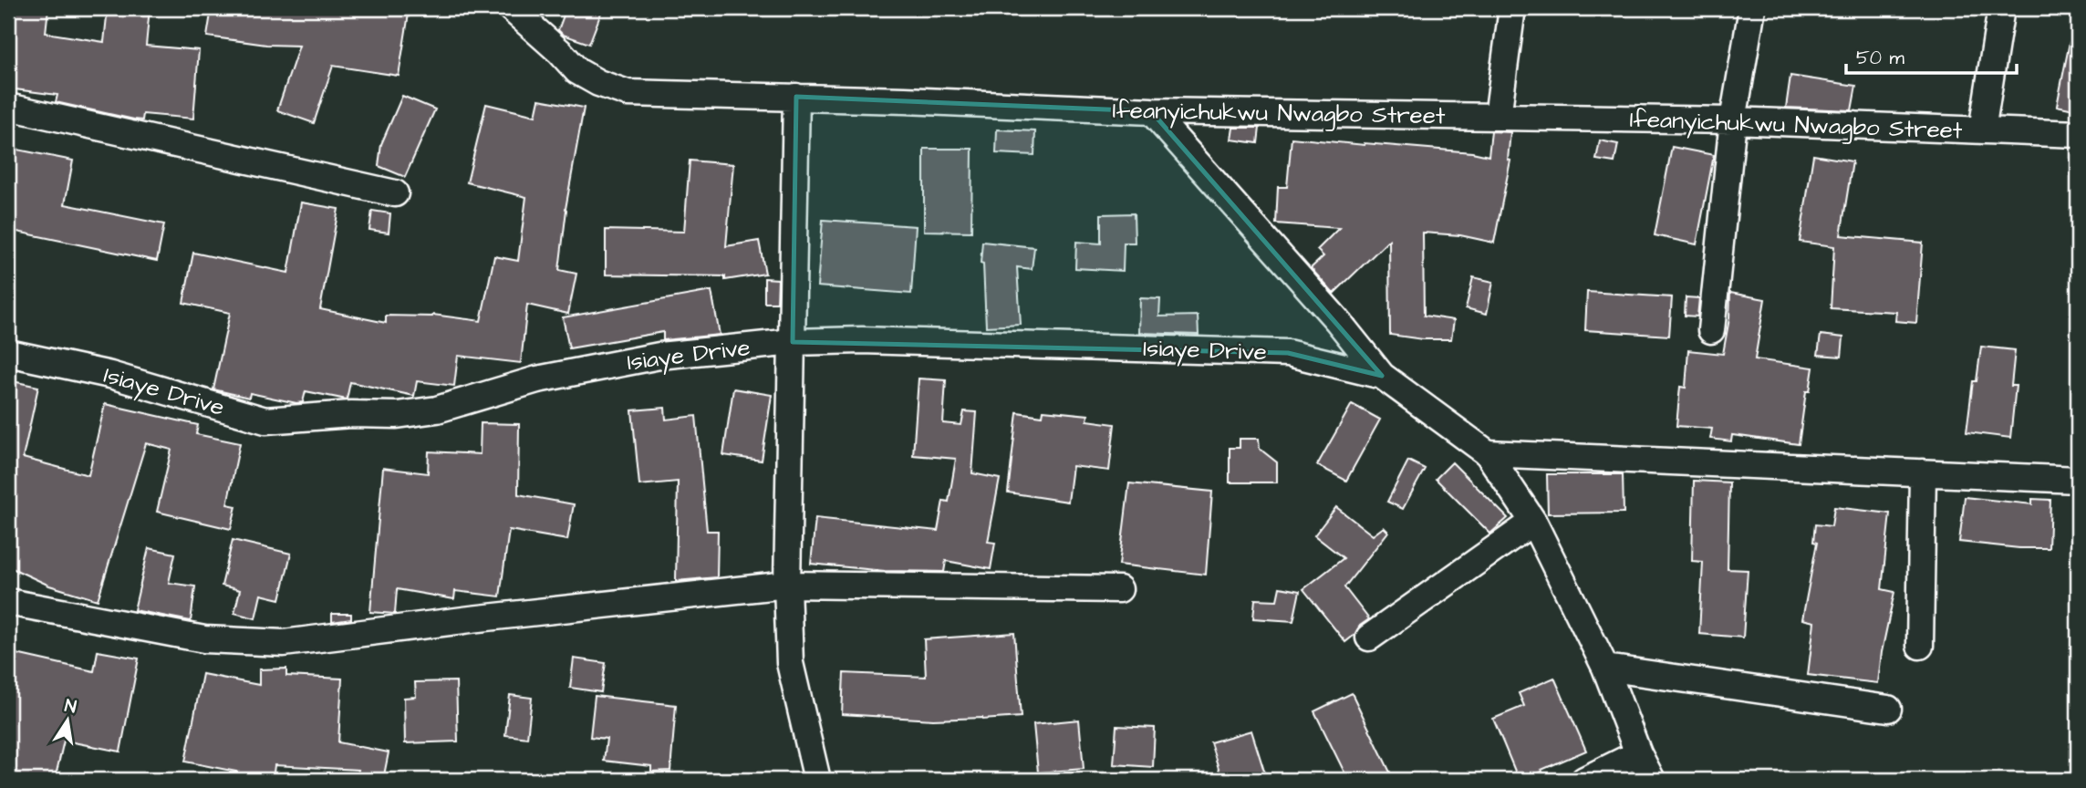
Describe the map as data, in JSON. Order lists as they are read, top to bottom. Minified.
{"streets":{"street":["Ifeanyichukwu Nwagbo Street","Isiaye Drive"]},"scale_bar":"50 m","north":"top"}
